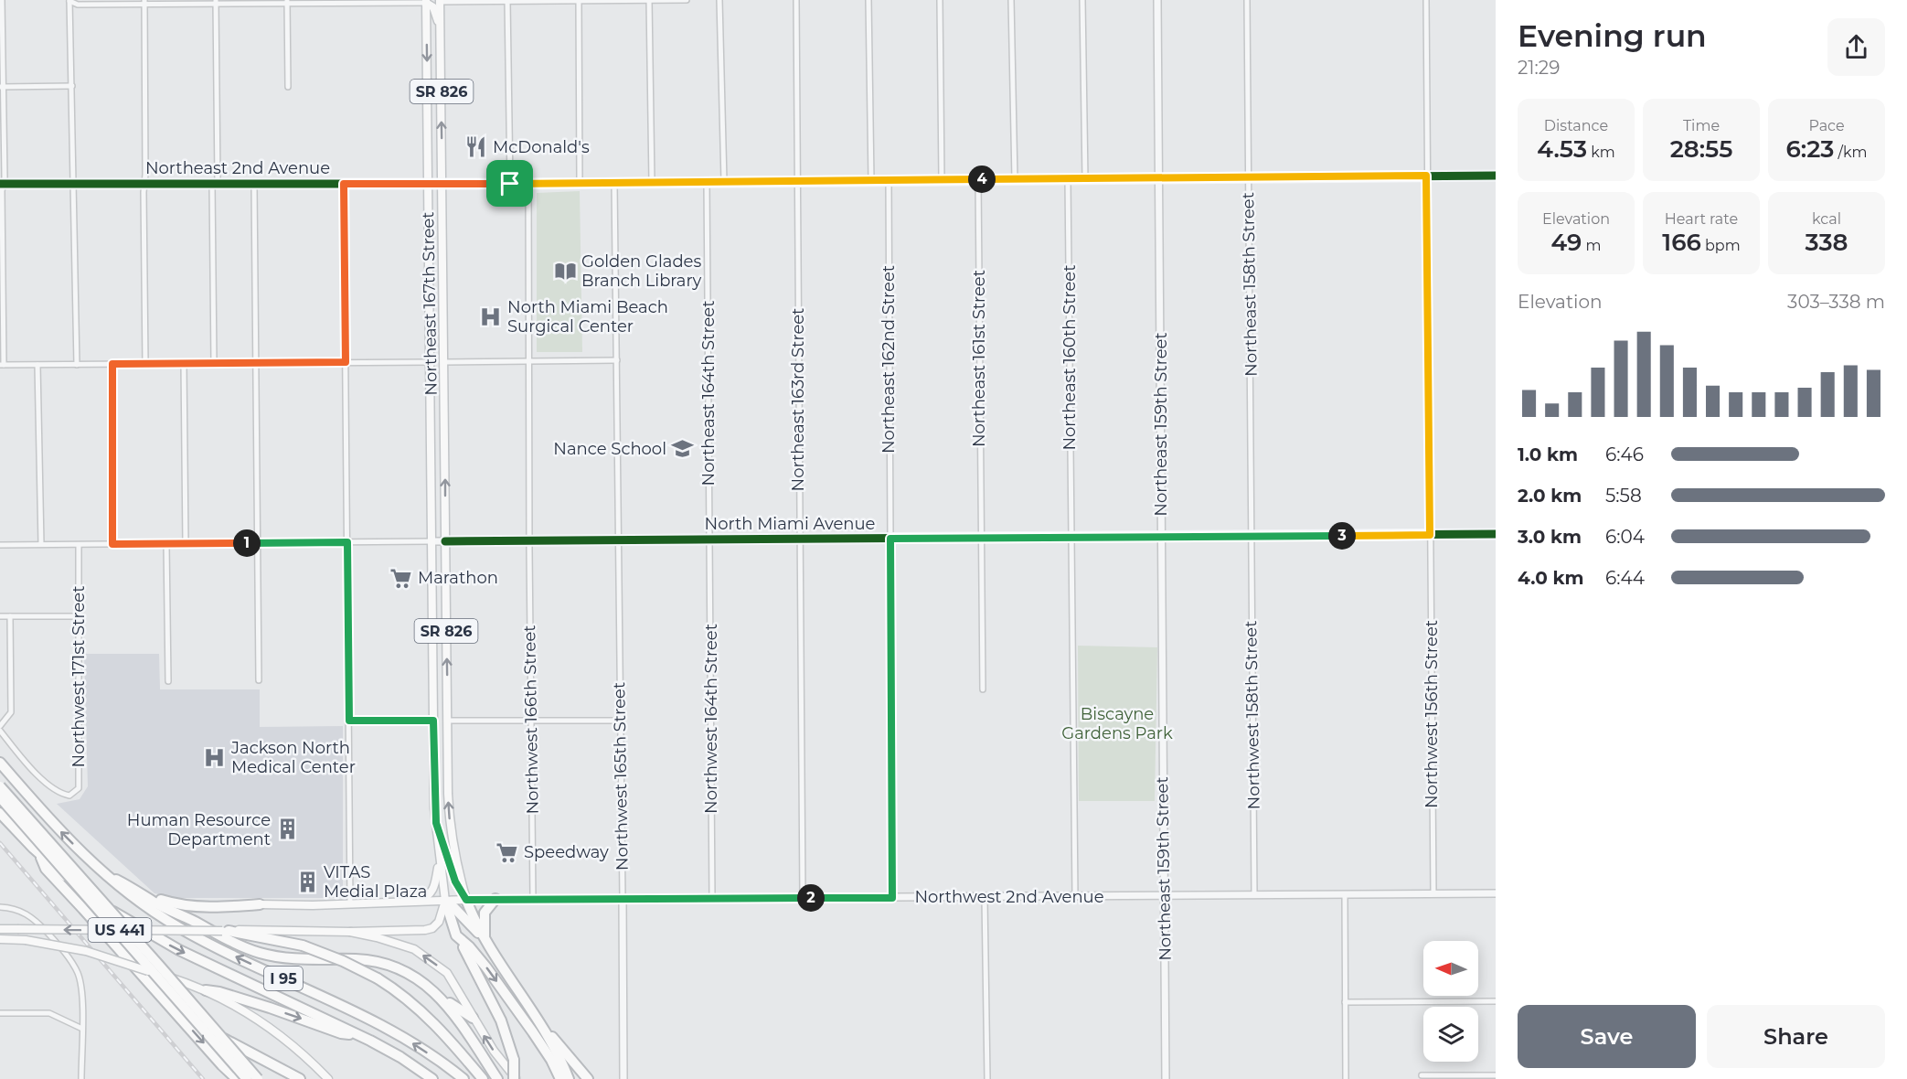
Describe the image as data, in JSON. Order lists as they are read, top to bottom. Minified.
{"streets":{"highway":["SR 826","I 95"],"main road":["Northeast 167th Street","Northwest 2nd Avenue","US 441"],"street":["Northeast 2nd Avenue","Northeast 158th Street","Northeast 160th Street","Northeast 161st Street","Northeast 162nd Street","Northeast 164th Street","Northeast 163rd Street","Northeast 159th Street","North Miami Avenue","Northwest 171st Street","Northwest 156th Street","Northwest 158th Street","Northwest 164th Street","Northwest 166th Street","Northwest 165th Street"]},"crossings":[["SR 826","Northeast 167th Street"],["SR 826","North Miami Avenue"],["SR 826","Northwest 2nd Avenue"],["Northeast 2nd Avenue","Northeast 158th Street"],["Northeast 2nd Avenue","Northeast 167th Street"],["Northeast 2nd Avenue","Northeast 160th Street"],["Northeast 2nd Avenue","Northeast 161st Street"],["Northeast 2nd Avenue","Northeast 162nd Street"],["Northeast 2nd Avenue","Northeast 164th Street"],["Northeast 2nd Avenue","Northeast 163rd Street"],["Northeast 2nd Avenue","Northeast 159th Street"],["Northeast 2nd Avenue","Northwest 156th Street"],["Northeast 2nd Avenue","Northwest 166th Street"],["Northeast 2nd Avenue","Northwest 165th Street"],["Northeast 158th Street","North Miami Avenue"],["Northeast 158th Street","Northwest 158th Street"],["Northeast 167th Street","North Miami Avenue"],["Northeast 160th Street","North Miami Avenue"],["Northeast 160th Street","Northwest 2nd Avenue"],["Northeast 161st Street","North Miami Avenue"],["Northeast 162nd Street","North Miami Avenue"],["Northeast 162nd Street","Northwest 2nd Avenue"],["Northeast 164th Street","North Miami Avenue"],["Northeast 164th Street","Northwest 164th Street"],["Northeast 163rd Street","North Miami Avenue"],["Northeast 163rd Street","Northwest 2nd Avenue"],["Northeast 159th Street","North Miami Avenue"],["Northeast 159th Street","Northwest 2nd Avenue"],["North Miami Avenue","Northwest 171st Street"],["North Miami Avenue","Northwest 156th Street"],["North Miami Avenue","Northwest 158th Street"],["North Miami Avenue","Northwest 164th Street"],["North Miami Avenue","Northwest 166th Street"],["North Miami Avenue","Northwest 165th Street"],["Northwest 156th Street","Northwest 2nd Avenue"],["Northwest 158th Street","Northwest 2nd Avenue"],["Northwest 164th Street","Northwest 2nd Avenue"],["Northwest 166th Street","Northwest 2nd Avenue"],["Northwest 165th Street","Northwest 2nd Avenue"]],"parks":["Biscayne Gardens Park"],"places":{"restaurant":["McDonald's"],"library":["Golden Glades Branch Library"],"hospital":["North Miami Beach Surgical Center","Jackson North Medical Center"],"school or university":["Nance School"],"supermarket":["Marathon","Speedway"],"building":["Human Resource Department","VITAS Medial Plaza"]},"north":"left","page":{"heading":["Evening run","21:29"],"stats":[["Distance","4.53 km"],["Time","28:55"],["Pace","6:23 /km"],["Elevation","49 m"],["Heart rate","166 bpm"],["kcal","338"]],"pins":["4","3","1","2"],"chart":["Elevation","303–338 m"],"list":[{"name":"1.0 km","note":"6:46"},{"name":"2.0 km","note":"5:58"},{"name":"3.0 km","note":"6:04"},{"name":"4.0 km","note":"6:44"}],"buttons":["Save","Share"]}}
